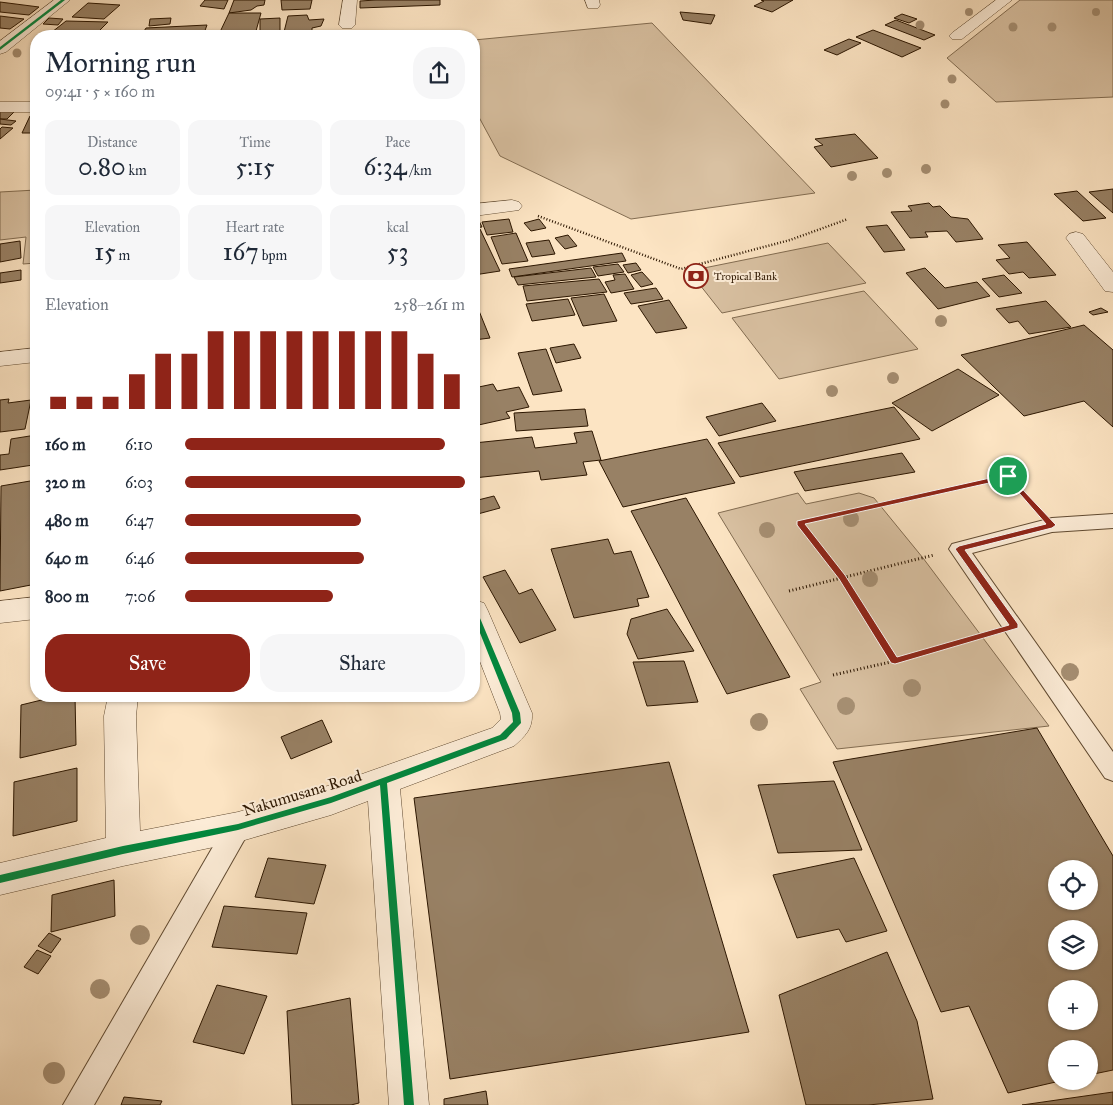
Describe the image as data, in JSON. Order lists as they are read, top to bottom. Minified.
{"streets":{"street":["Nakumusana Road"]},"places":{"bank":["Tropical Bank"]},"page":{"heading":["Morning run","09:41 · 5 × 160 m"],"stats":[["Distance","0.80 km"],["Time","5:15"],["Pace","6:34 /km"],["Elevation","15 m"],["Heart rate","167 bpm"],["kcal","53"]],"chart":["Elevation","258–261 m"],"list":[{"name":"160 m","note":"6:10"},{"name":"320 m","note":"6:03"},{"name":"480 m","note":"6:47"},{"name":"640 m","note":"6:46"},{"name":"800 m","note":"7:06"}],"buttons":["Save","Share"],"map_buttons":["+","−"]}}
